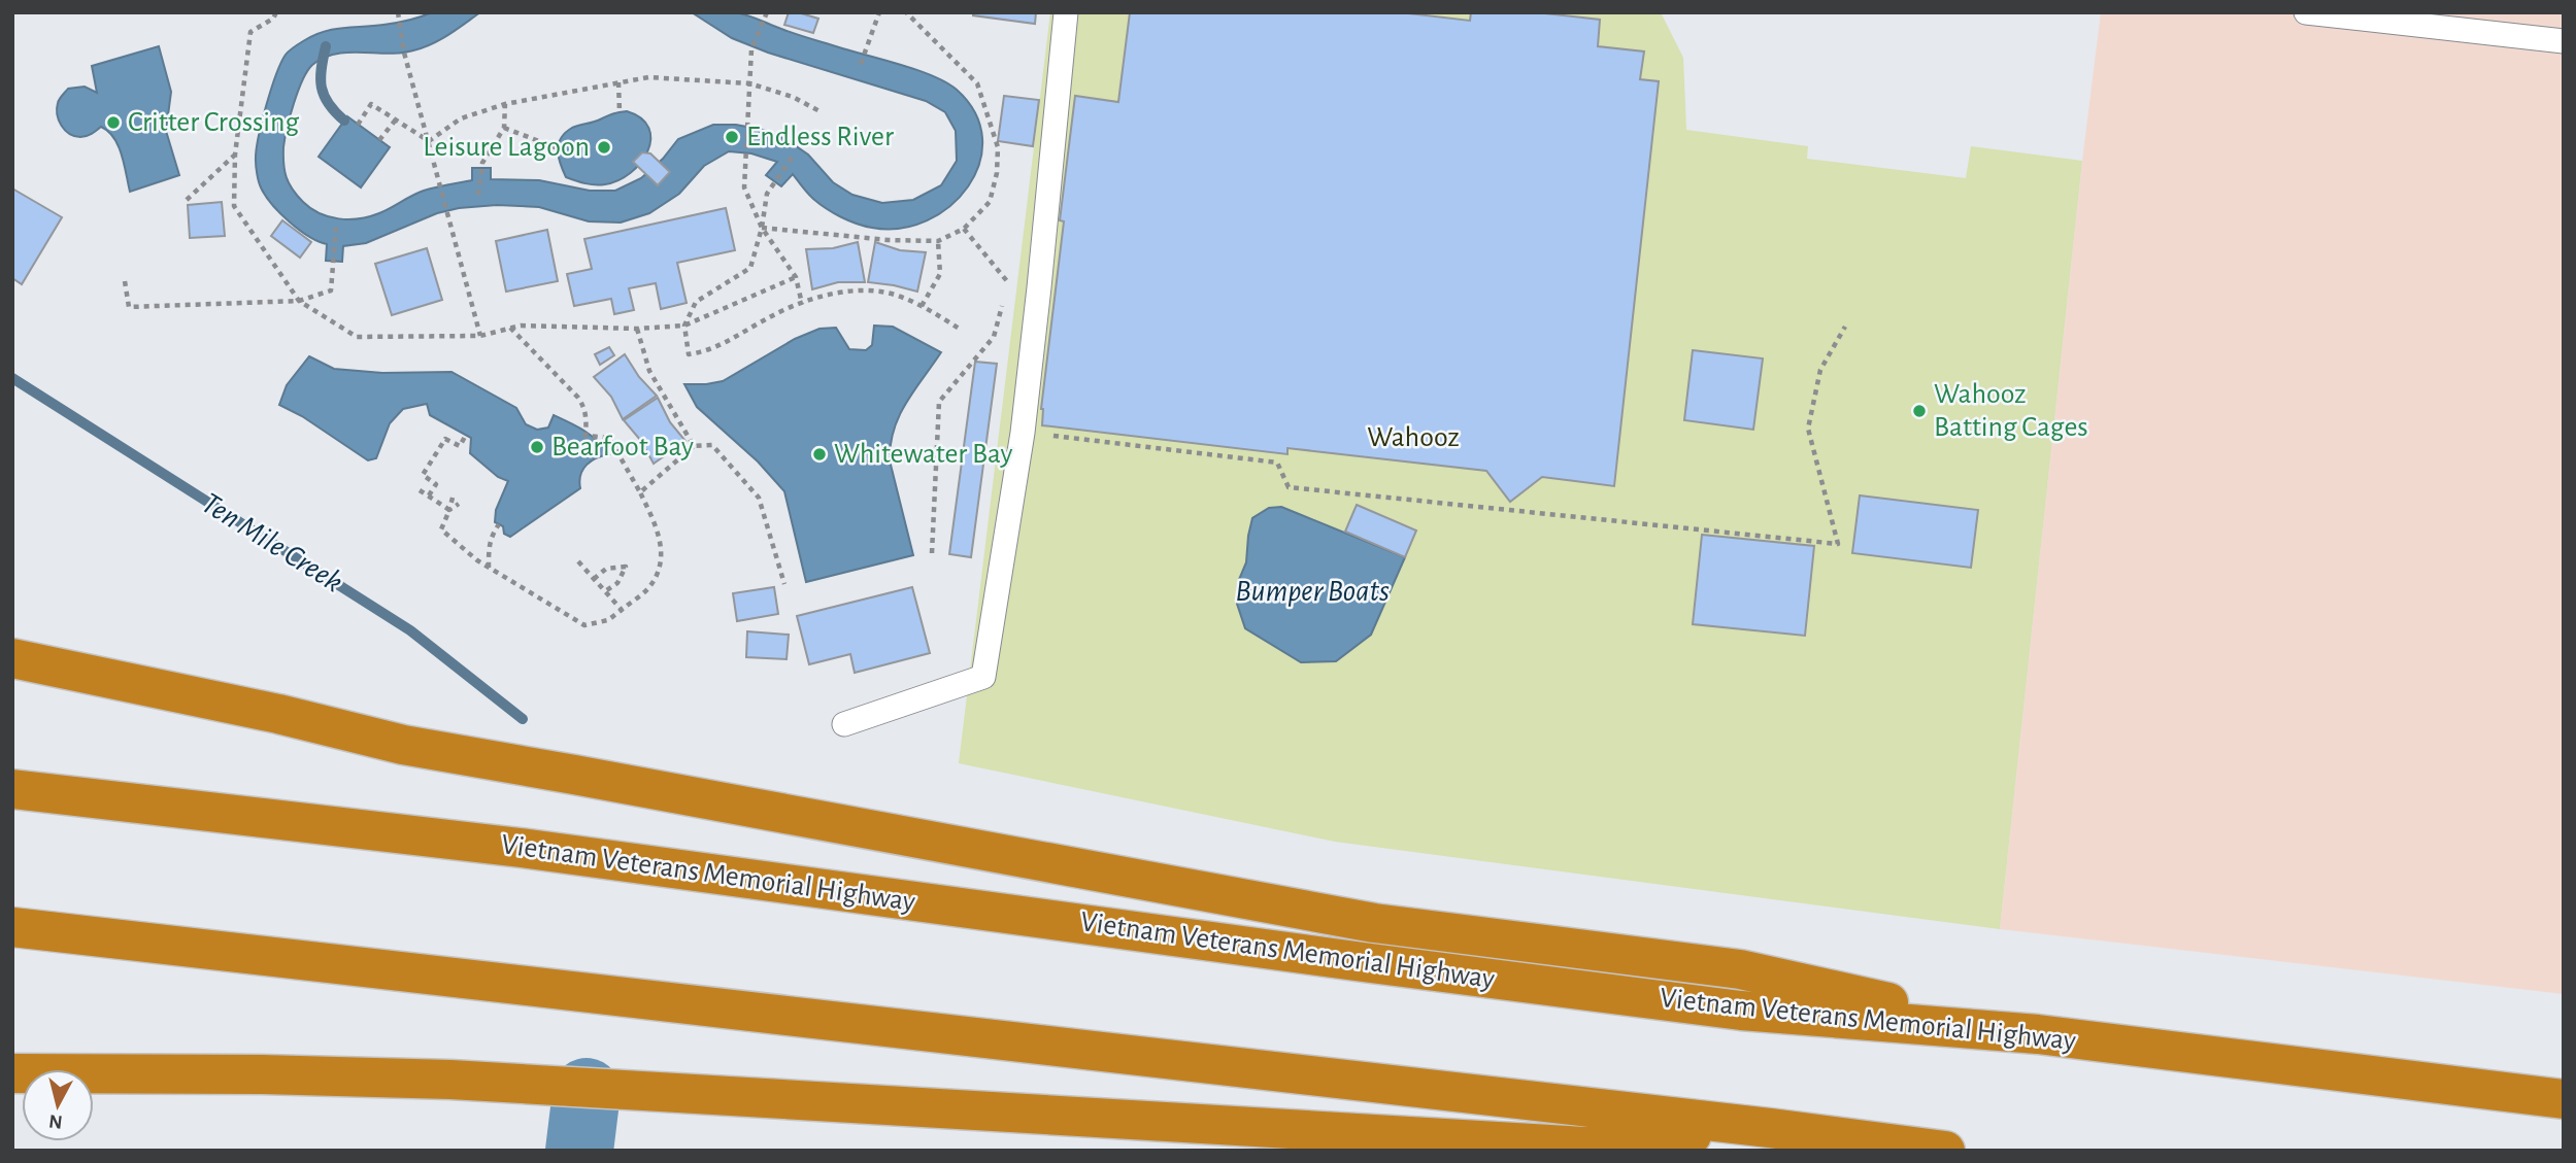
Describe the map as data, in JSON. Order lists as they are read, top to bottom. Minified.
{"streets":{"highway":["Vietnam Veterans Memorial Highway"]},"water":["Ten Mile Creek","Bumper Boats"],"parks":["Wahooz"],"places":["Critter Crossing","Endless River","Leisure Lagoon","Wahooz Batting Cages","Bearfoot Bay","Whitewater Bay"],"north":"bottom"}
